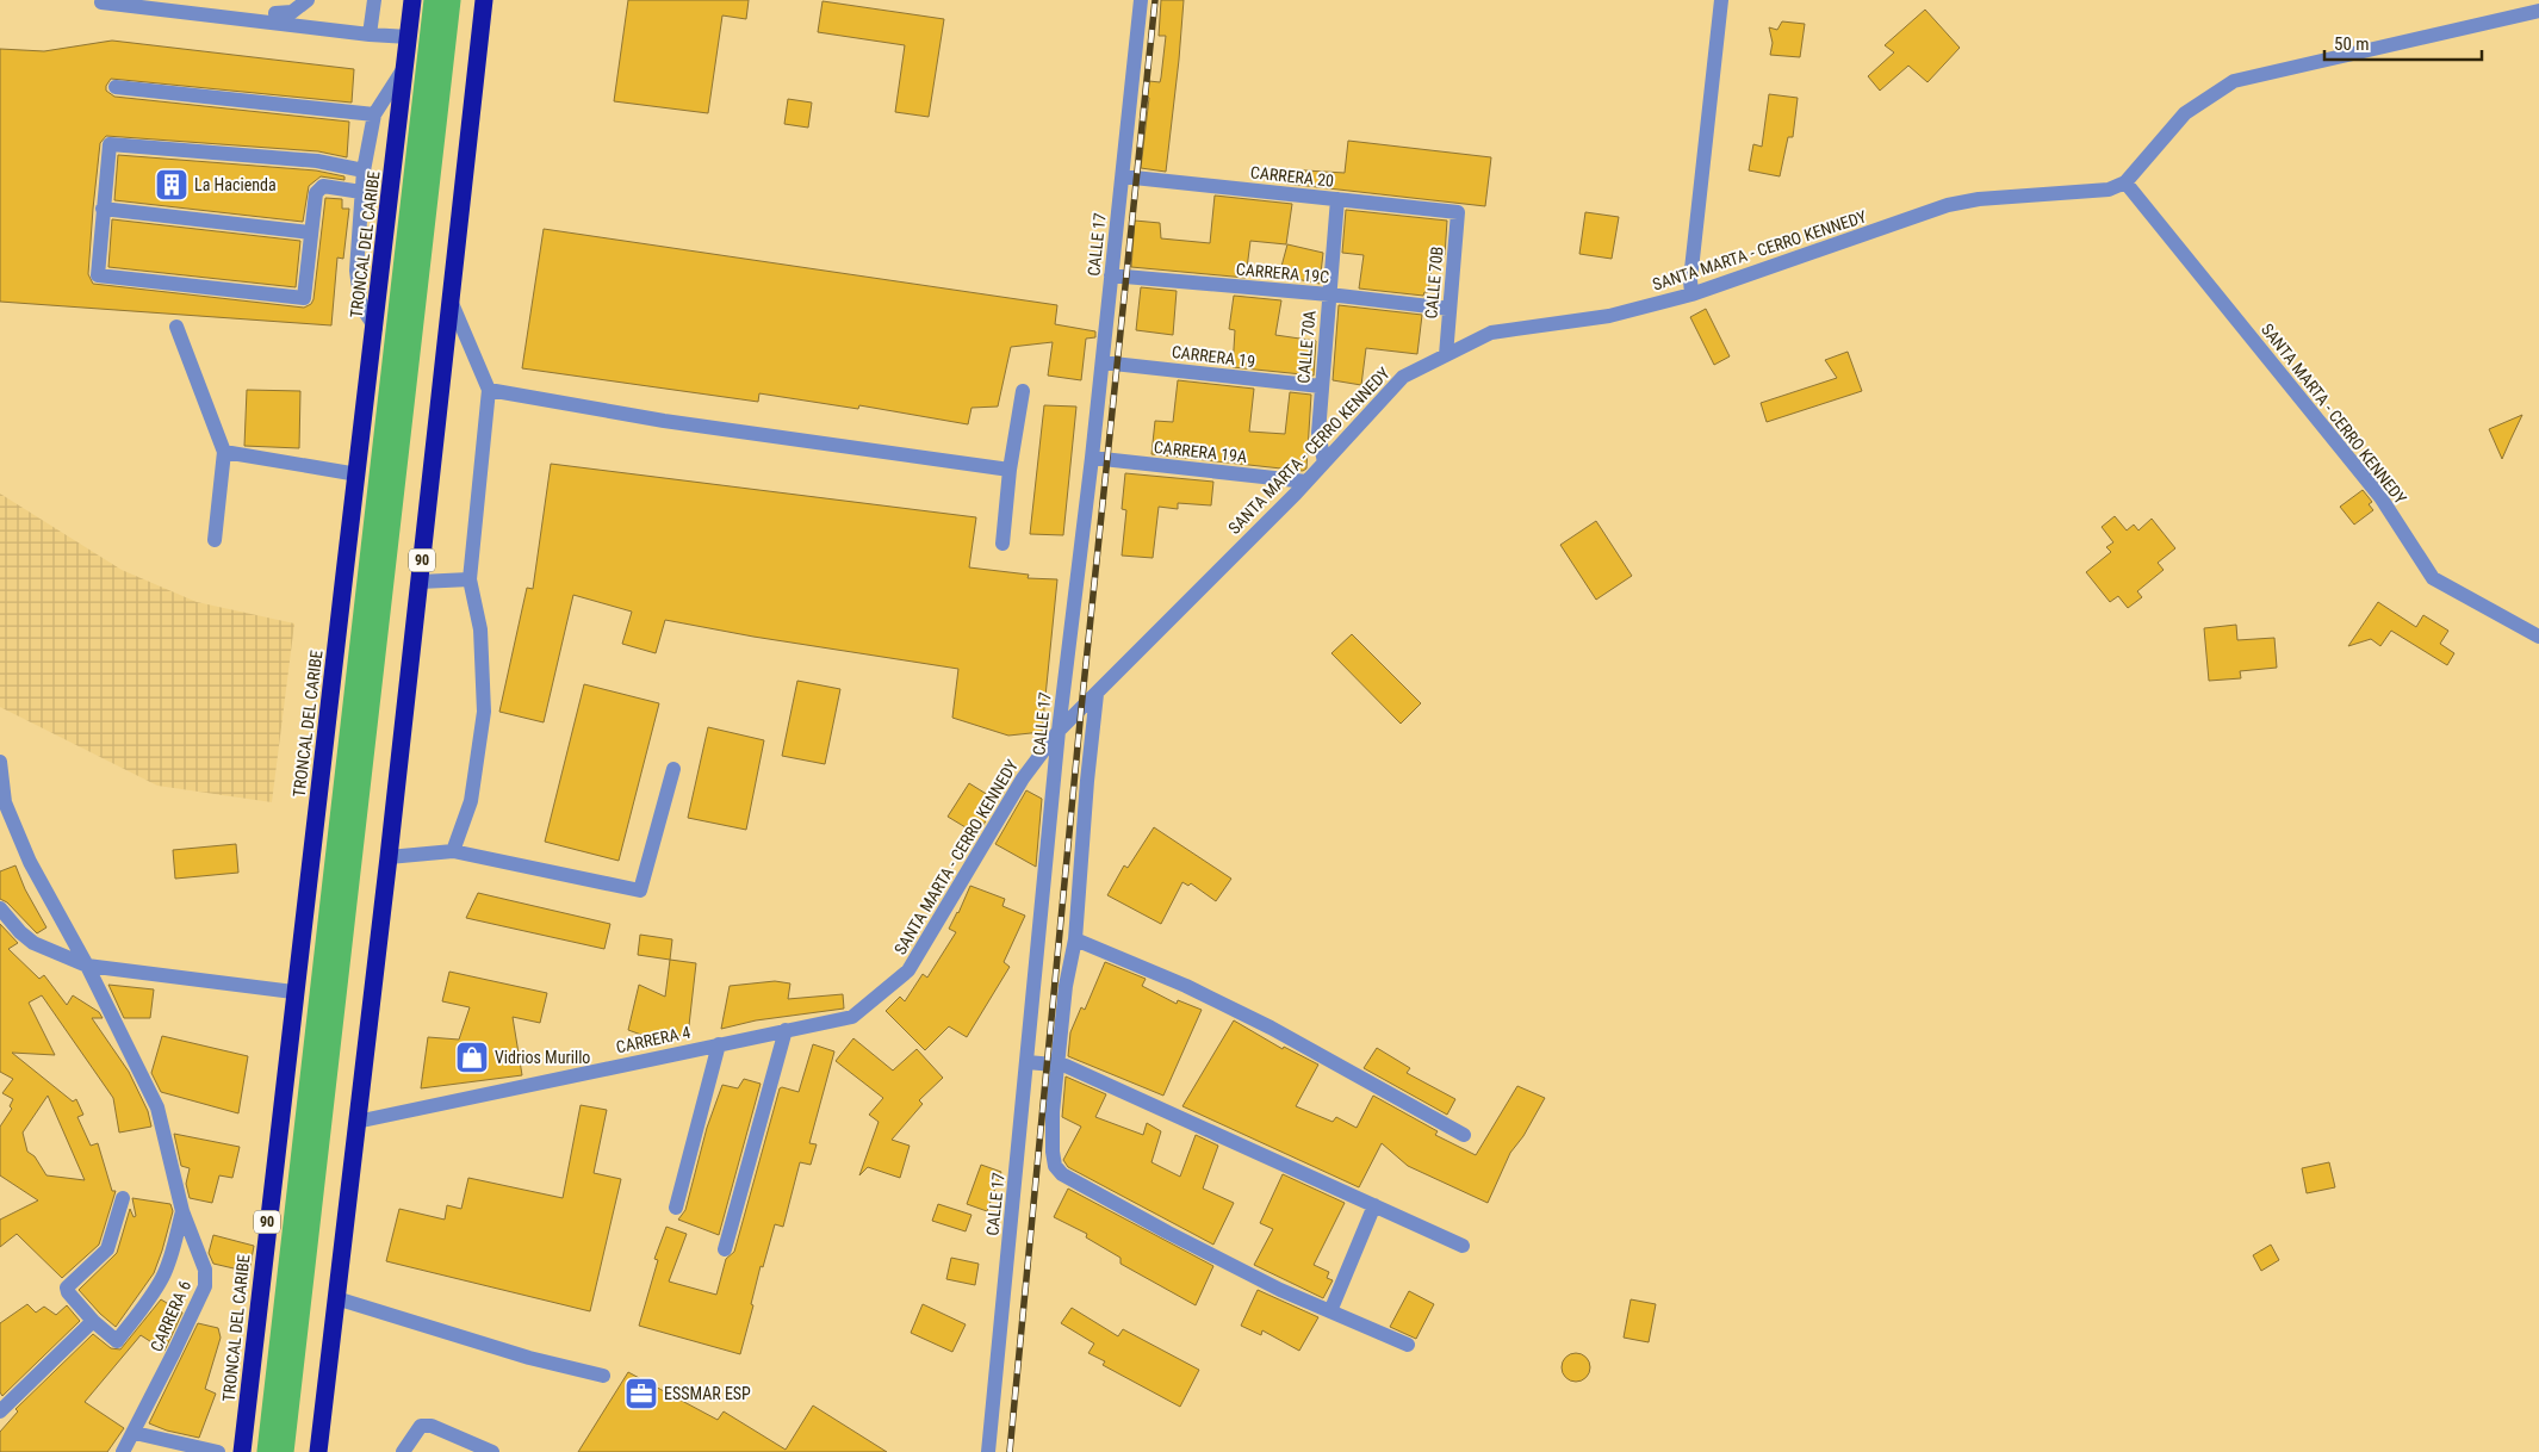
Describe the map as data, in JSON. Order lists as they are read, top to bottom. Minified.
{"streets":{"highway":["TRONCAL DEL CARIBE","90"],"street":["CARRERA 20","CALLE 17","SANTA MARTA - CERRO KENNEDY","CARRERA 19C","CALLE 70B","CALLE 70A","CARRERA 19","CARRERA 19A","CARRERA 4","CARRERA 6"]},"crossings":[["CARRERA 20","CALLE 17"],["CARRERA 20","CALLE 70B"],["CARRERA 20","CALLE 70A"],["CALLE 17","SANTA MARTA - CERRO KENNEDY"],["CALLE 17","CARRERA 19C"],["CALLE 17","CARRERA 19"],["CALLE 17","CARRERA 19A"],["SANTA MARTA - CERRO KENNEDY","CALLE 70B"],["SANTA MARTA - CERRO KENNEDY","CALLE 70A"],["SANTA MARTA - CERRO KENNEDY","CARRERA 19A"],["SANTA MARTA - CERRO KENNEDY","CARRERA 4"],["CARRERA 19C","CALLE 70B"],["CARRERA 19C","CALLE 70A"],["CALLE 70A","CARRERA 19"],["90","CARRERA 4"]],"places":{"building":["La Hacienda"],"shop":["Vidrios Murillo"],"office":["ESSMAR ESP"]},"scale_bar":"50 m"}
